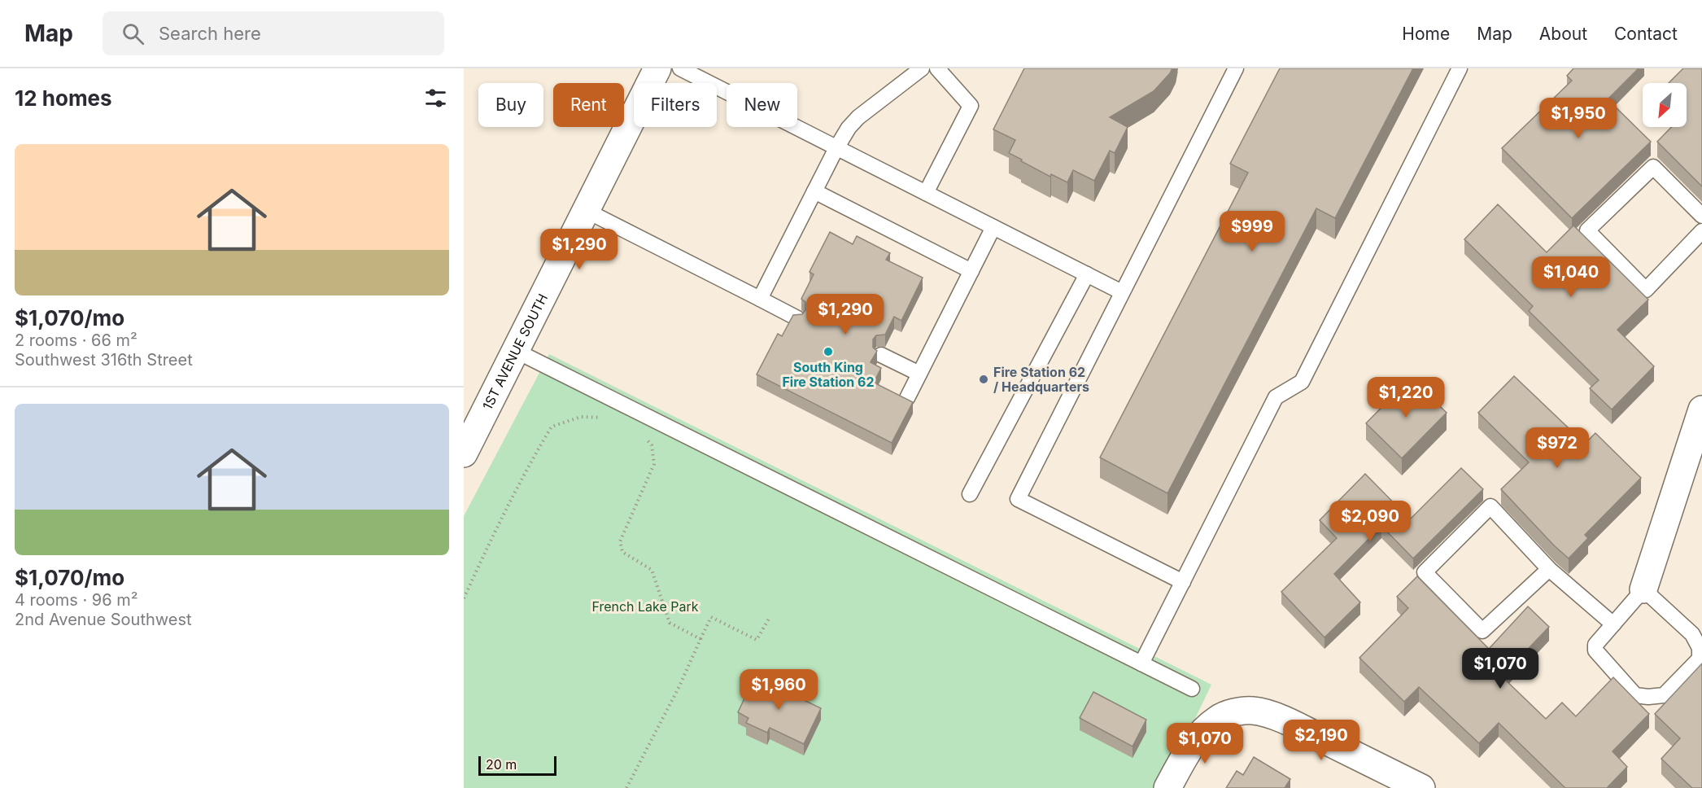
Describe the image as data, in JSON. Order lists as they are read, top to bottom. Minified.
{"streets":{"street":["1ST AVENUE SOUTH"]},"parks":["French Lake Park"],"places":["South King Fire Station 62","Fire Station 62 / Headquarters"],"scale_bar":"20 m","north":"bottom left","page":{"header":"Map","search":"Search here","nav":["Home","Map","About","Contact"],"heading":"12 homes","chip":["Buy","Rent","Filters","New"],"price":["$1,950","$999","$1,290","$1,040","$1,290","$1,220","$972","$2,090","$1,070","$1,960","$2,190","$1,070"],"list":[{"name":"$1,070/mo","note":"2 rooms · 66 m² · Southwest 316th Street"},{"name":"$1,070/mo","note":"4 rooms · 96 m² · 2nd Avenue Southwest"}],"scale":"20 m"}}
